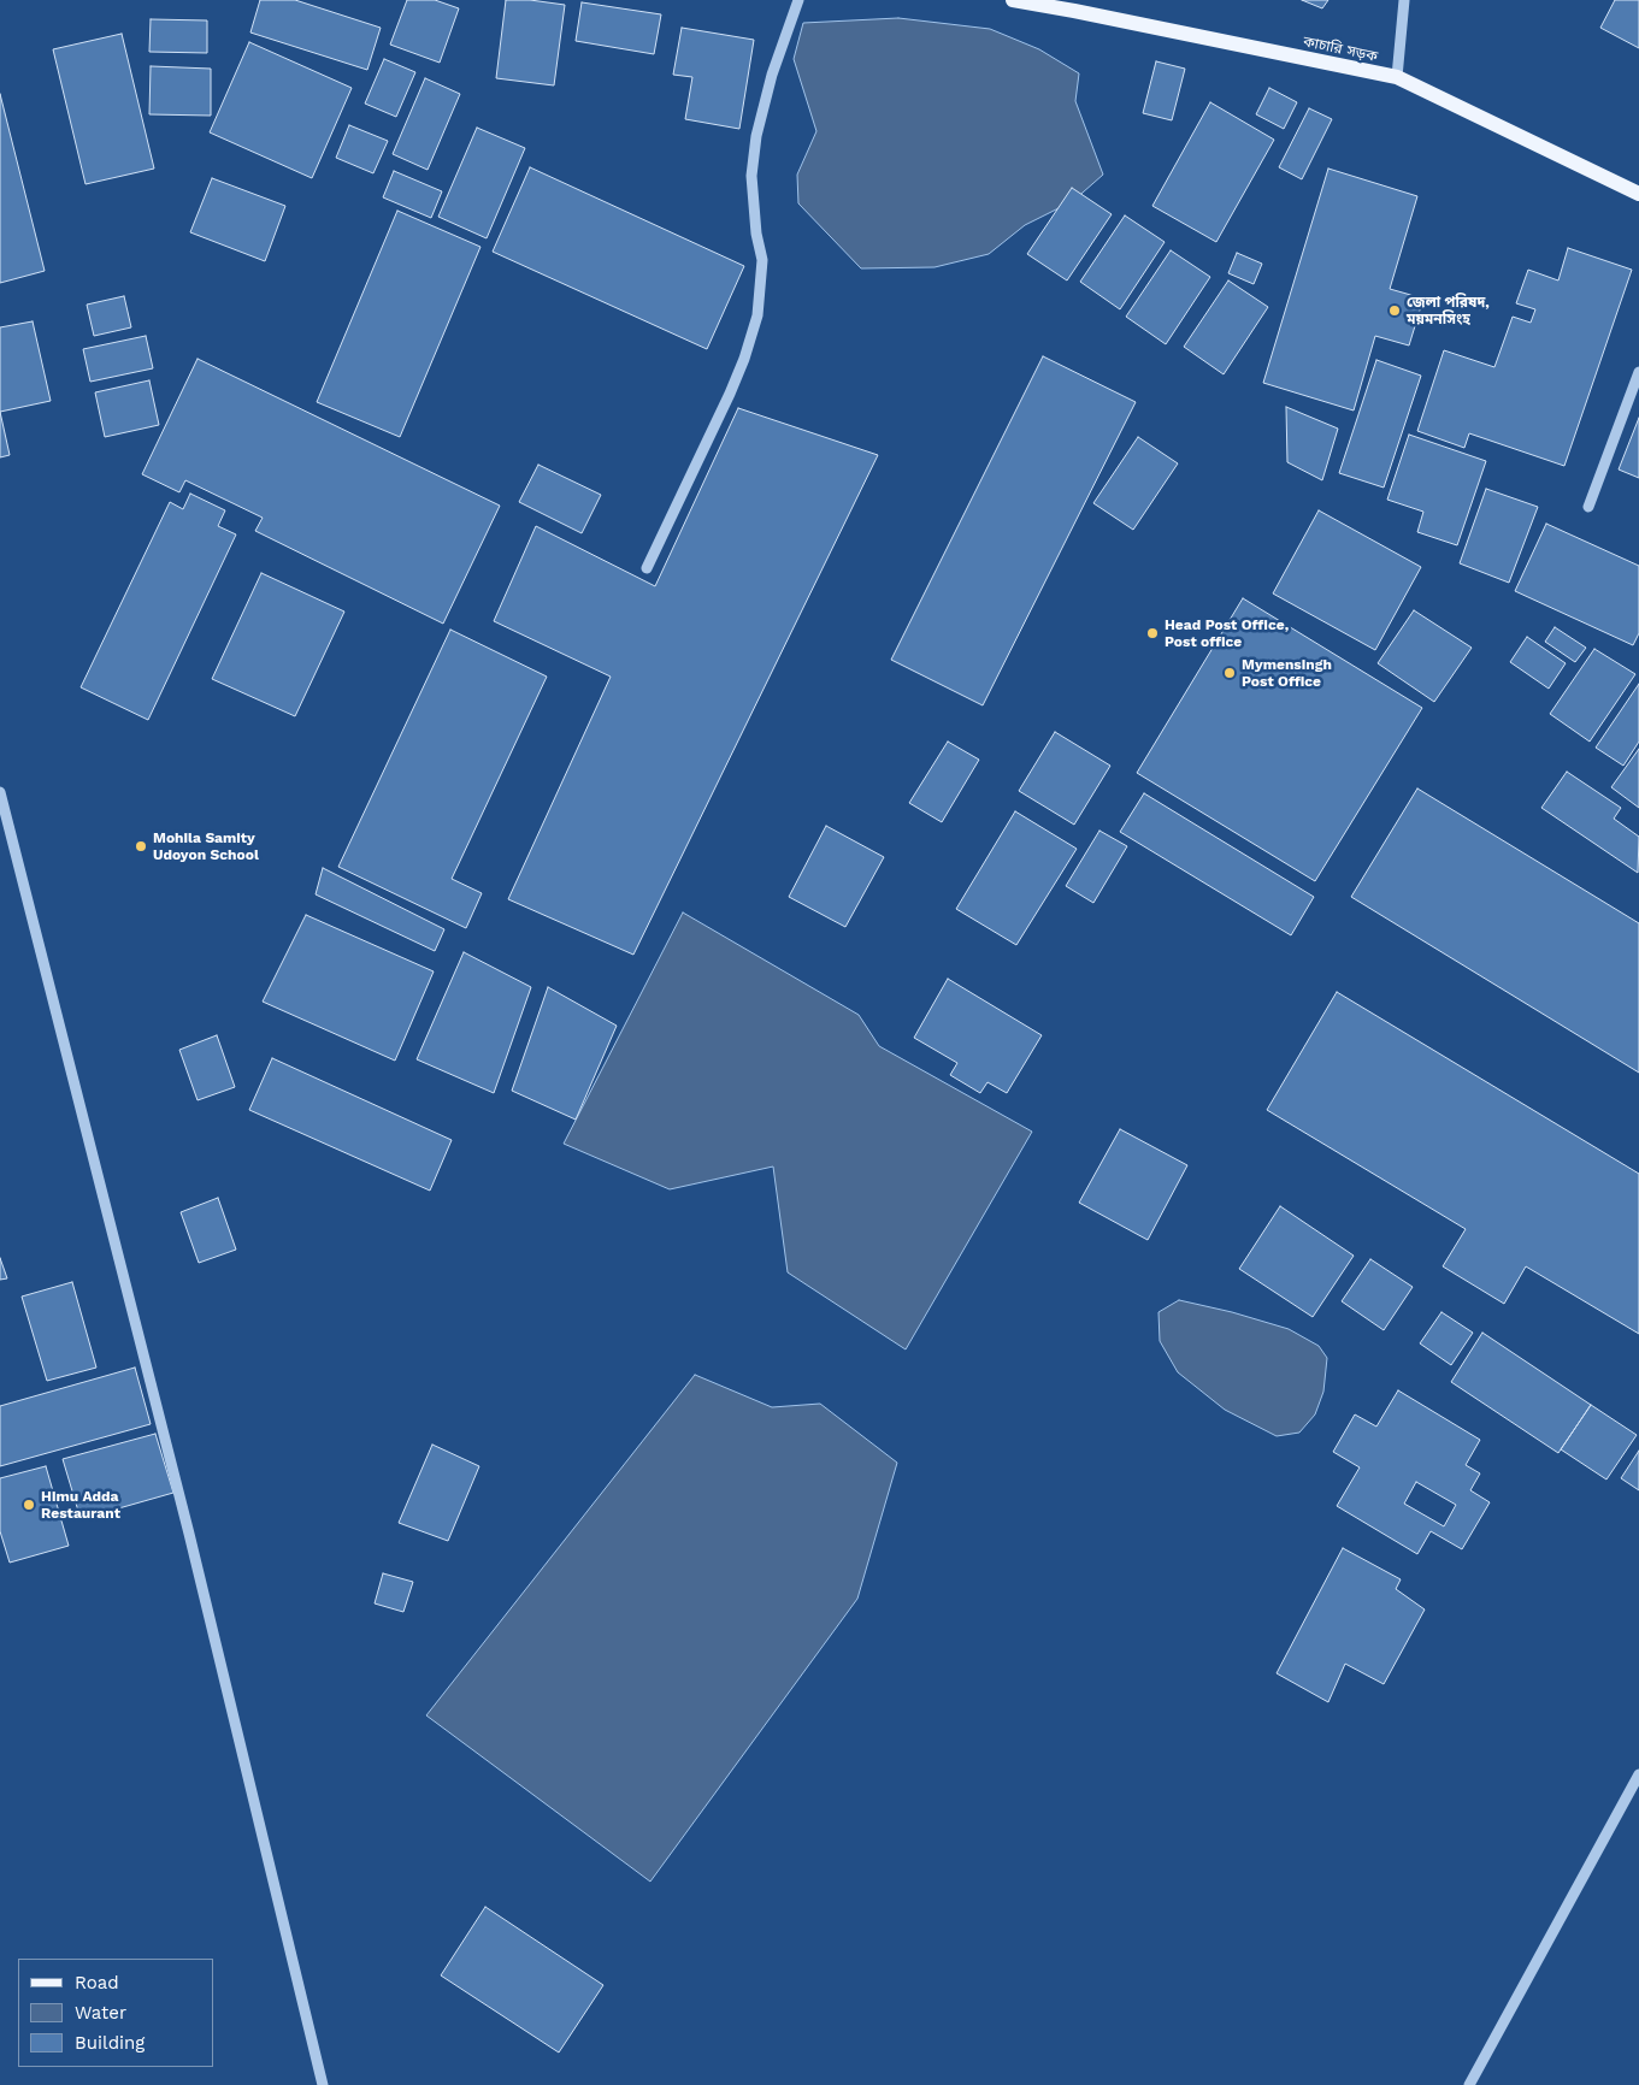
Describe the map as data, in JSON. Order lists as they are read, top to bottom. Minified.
{"streets":{"main road":["কাচারি সড়ক"]},"places":["জেলা পরিষদ, ময়মনসিংহ","Head Post Office, Post office","Mymensingh Post Office","Mohila Samity Udoyon School","Himu Adda Restaurant"],"legend":["Road","Water","Building"]}
